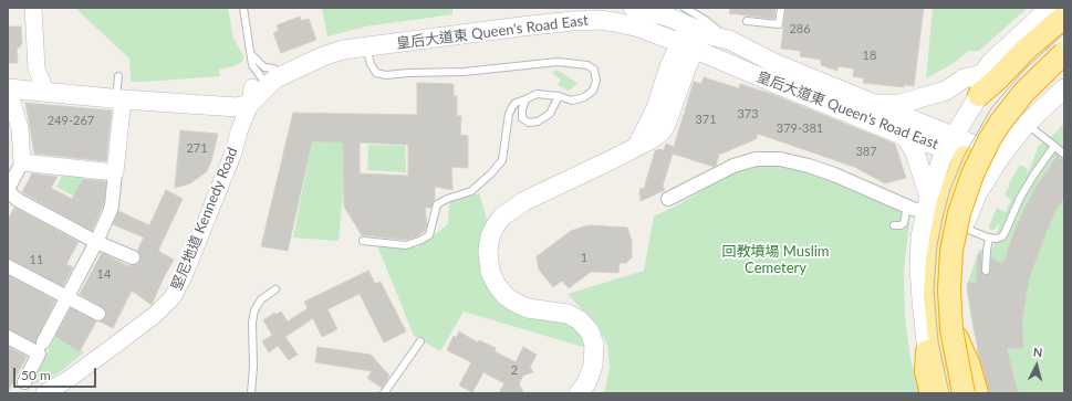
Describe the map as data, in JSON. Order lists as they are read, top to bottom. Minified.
{"streets":{"main road":["皇后大道東 Queen's Road East"],"street":["堅尼地道 Kennedy Road"]},"crossings":[["皇后大道東 Queen's Road East","堅尼地道 Kennedy Road"]],"parks":["回教墳場 Muslim Cemetery"],"house_numbers":["286","18","373","371","249-267","379-381","271","387","1","11","14","2"],"scale_bar":"50 m","north":"top"}
